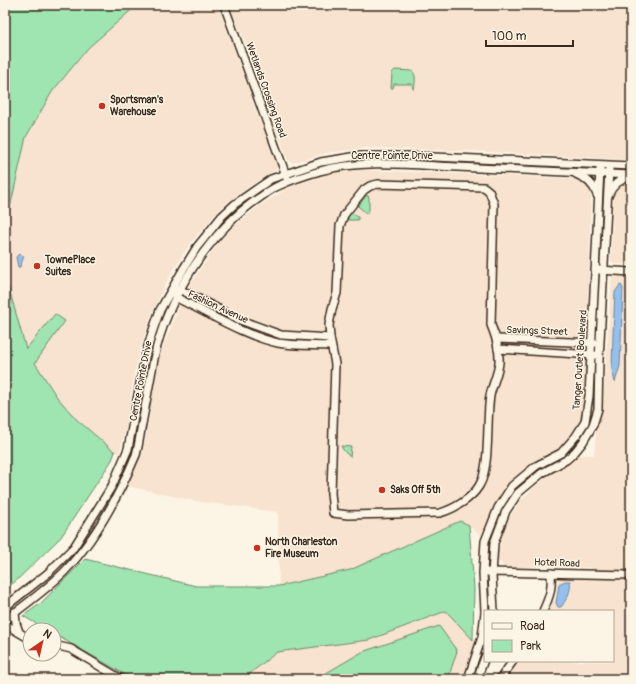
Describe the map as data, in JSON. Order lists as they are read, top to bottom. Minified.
{"streets":{"street":["Wetlands Crossing Road","Centre Pointe Drive","Fashion Avenue","Savings Street","Tanger Outlet Boulevard","Hotel Road"]},"crossings":[["Wetlands Crossing Road","Centre Pointe Drive"],["Centre Pointe Drive","Fashion Avenue"],["Centre Pointe Drive","Tanger Outlet Boulevard"],["Savings Street","Tanger Outlet Boulevard"],["Tanger Outlet Boulevard","Hotel Road"]],"places":["Sportsman's Warehouse","TownePlace Suites","Saks Off 5th","North Charleston Fire Museum"],"legend":["Road","Park"],"scale_bar":"100 m","north":"top right"}
